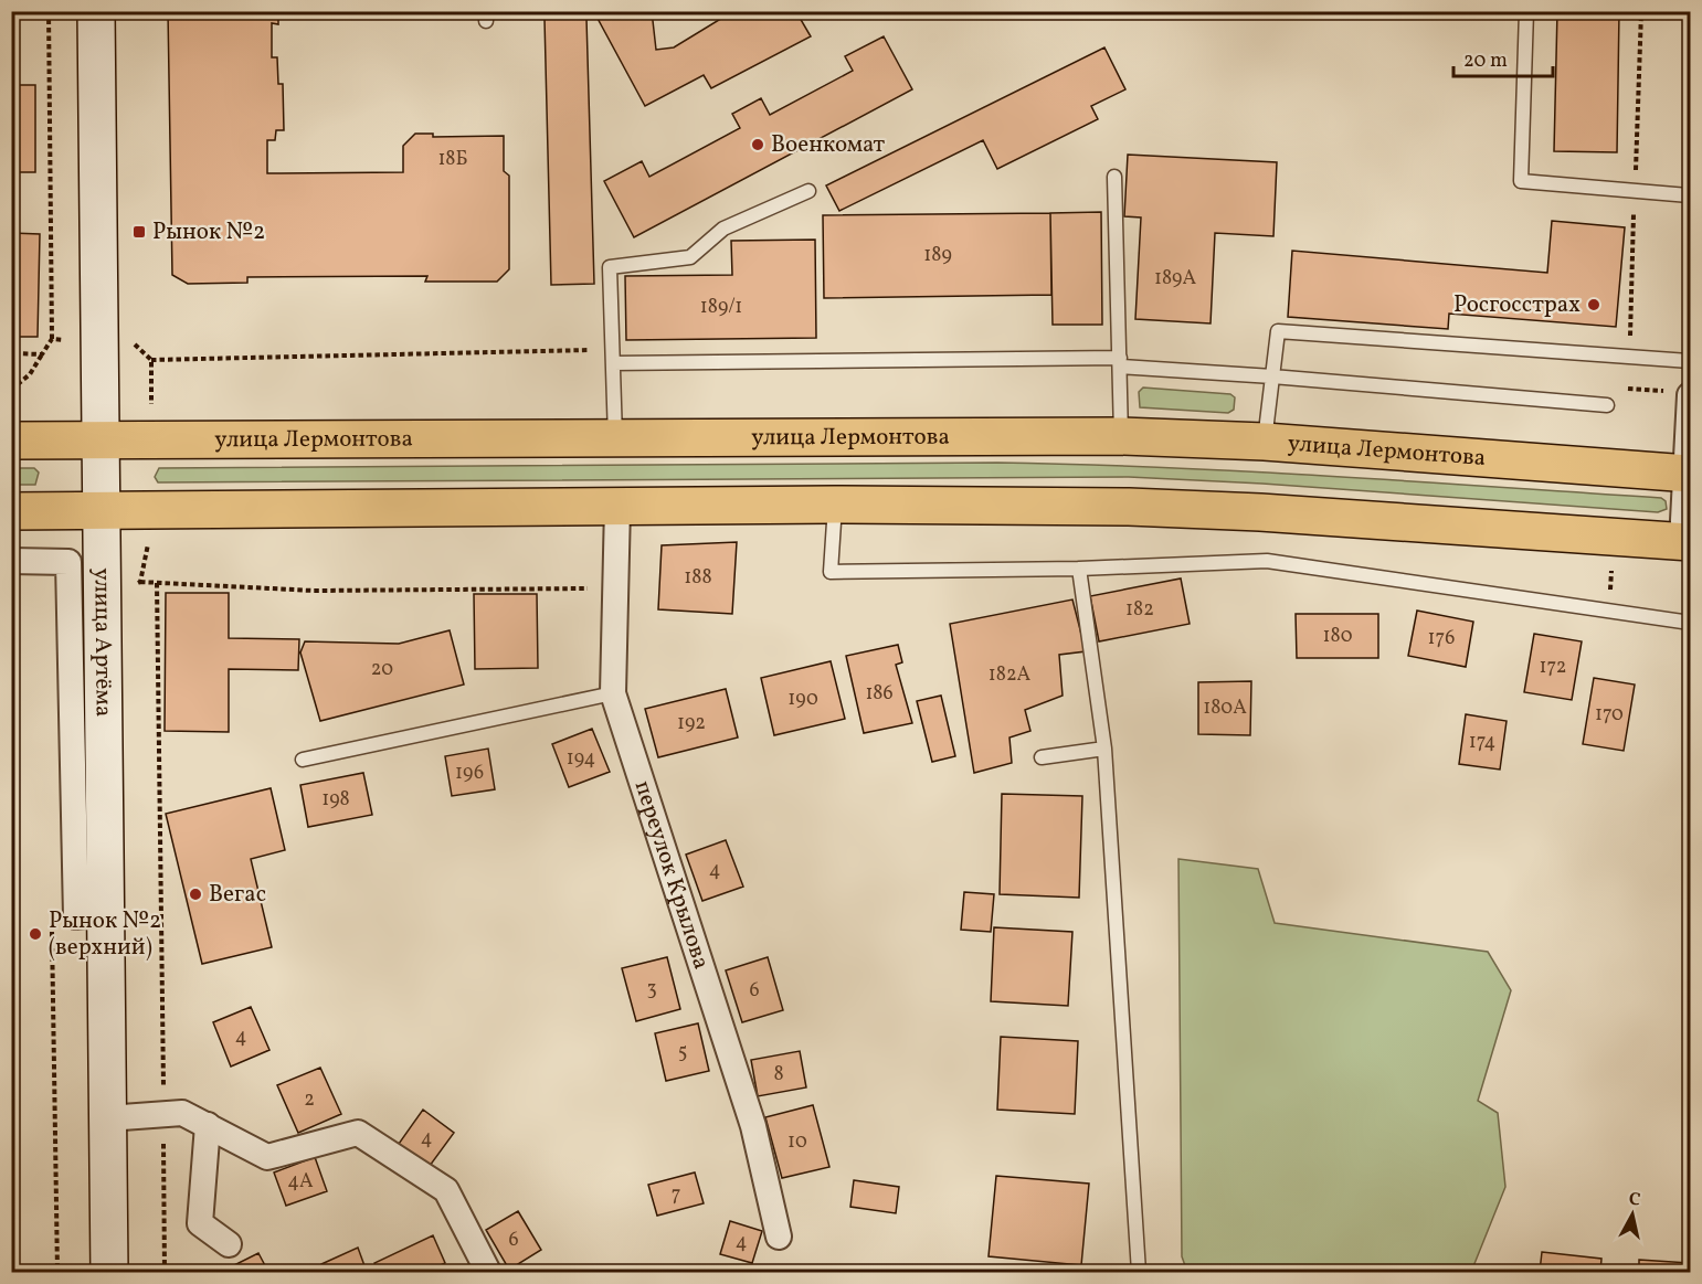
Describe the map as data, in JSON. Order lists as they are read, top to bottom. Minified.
{"streets":{"main road":["улица Лермонтова","улица Артёма"],"street":["переулок Крылова"]},"crossings":[["улица Лермонтова","улица Артёма"]],"places":{"other":["Военкомат","Росгосстрах","Вегас","Рынок №2 (верхний)"],"transit":["Рынок №2"]},"house_numbers":["18Б","189","189А","189/1","188","182","180","176","172","20","182А","186","190","180А","170","192","174","194","196","198","4","3","6","4","5","8","2","4","10","4А","7","6","4"],"scale_bar":"20 m","north":"top"}
